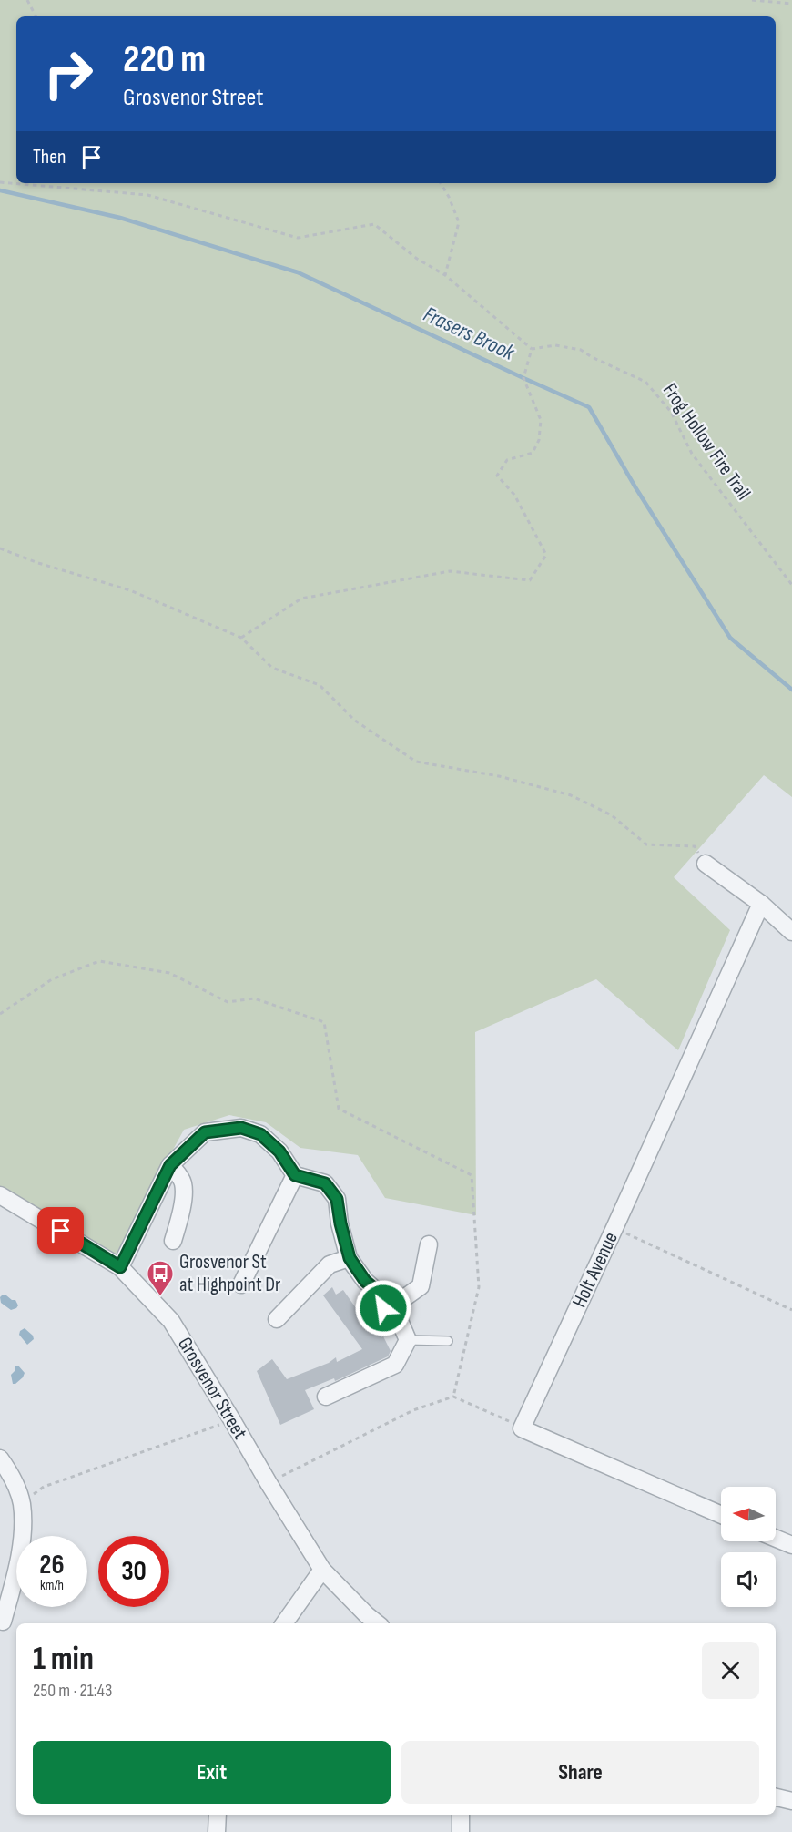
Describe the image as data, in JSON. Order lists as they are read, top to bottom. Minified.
{"streets":{"street":["Holt Avenue","Grosvenor Street"],"path":["Frog Hollow Fire Trail"]},"water":["Frasers Brook"],"places":{"bus stop":["Grosvenor St at Highpoint Dr"]},"north":"left","page":{"turn":["220 m","Grosvenor Street"],"then":"Then","speed":"26 km/h","limit":"30","heading":["1 min","250 m · 21:43"],"buttons":["Exit","Share"]}}
